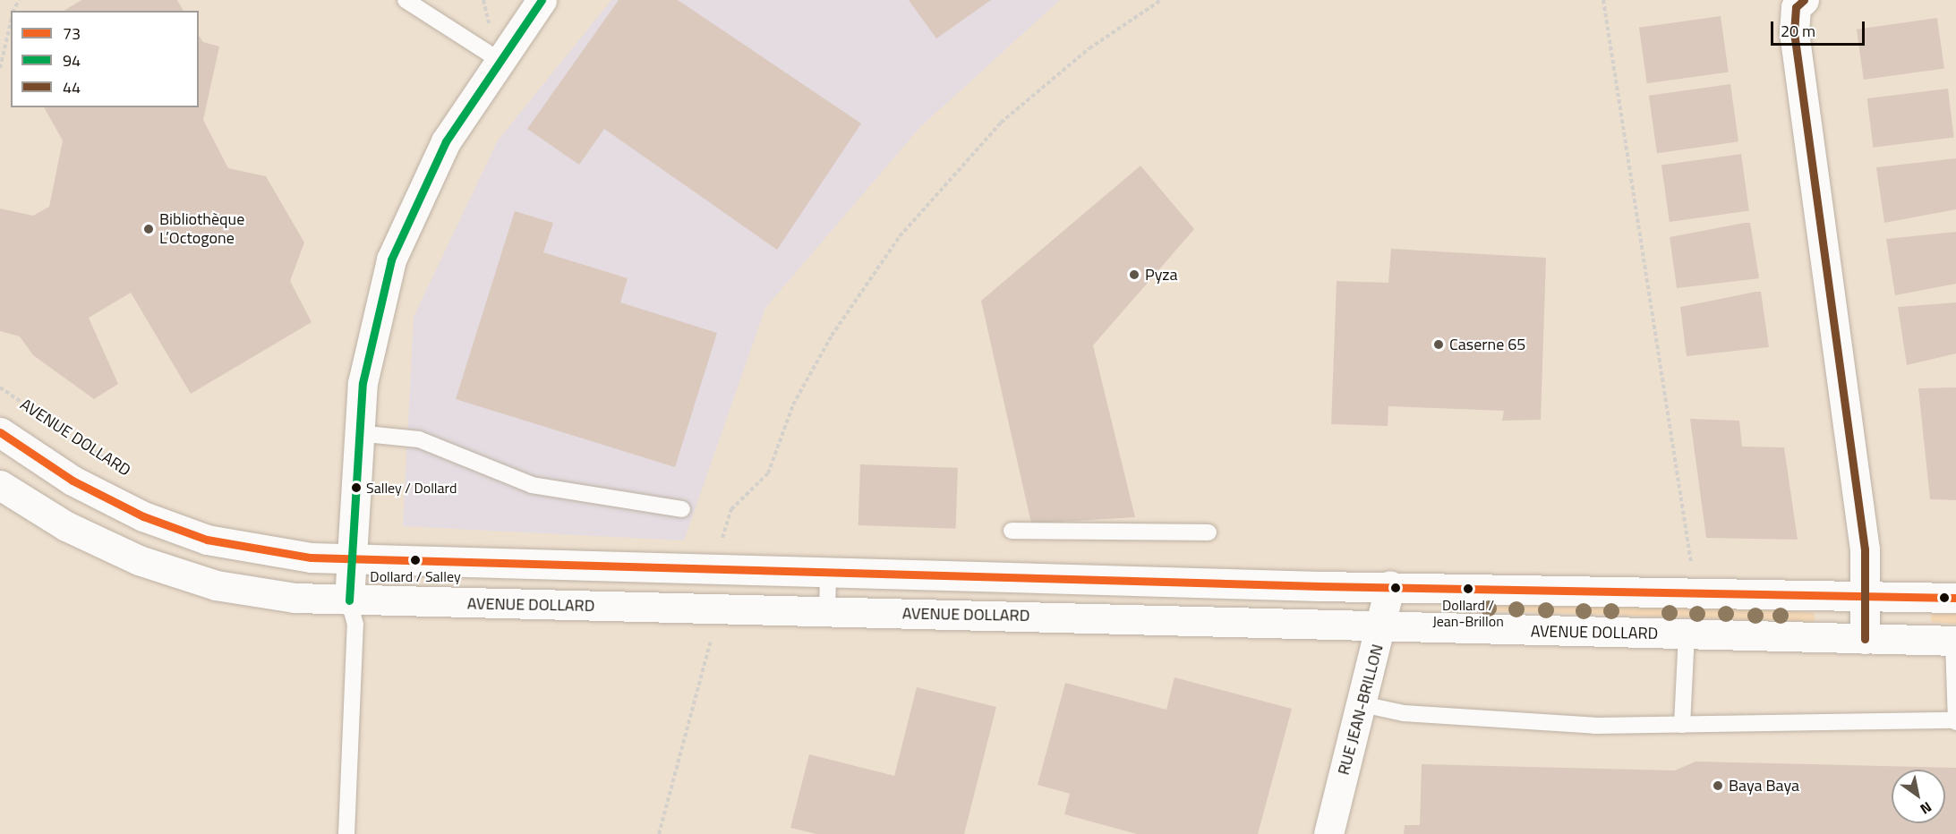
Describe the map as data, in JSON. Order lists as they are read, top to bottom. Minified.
{"streets":{"main road":["AVENUE DOLLARD","RUE JEAN-BRILLON"]},"crossings":[["AVENUE DOLLARD","RUE JEAN-BRILLON"]],"places":["Bibliothèque L’Octogone","Pyza","Caserne 65","Salley / Dollard","Dollard / Salley","Dollard / Jean-Brillon","Baya Baya"],"lines":["transit line 94","transit line 44","transit line 73"],"legend":["73","94","44"],"scale_bar":"20 m","north":"bottom right"}
